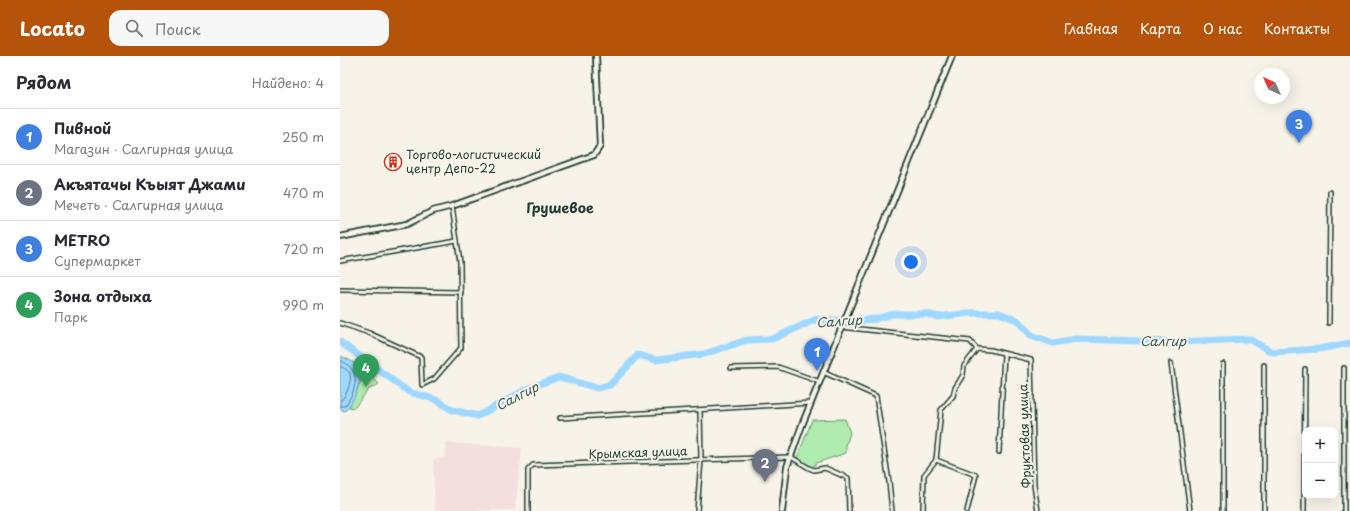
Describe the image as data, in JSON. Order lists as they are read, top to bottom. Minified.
{"streets":{"street":["Фруктовая улица","Крымская улица"]},"districts":["Грушевое"],"water":["Салгир"],"places":{"building":["Торгово-логистический центр Депо-22"]},"north":"top left","page":{"header":"Locato","search":"Поиск","nav":["Главная","Карта","О нас","Контакты"],"heading":["Рядом","Найдено: 4"],"list":[{"mark":"1","name":"Пивной","note":"Магазин · Салгирная улица","value":"250 m"},{"mark":"2","name":"Акъятачы Къыят Джами","note":"Мечеть · Салгирная улица","value":"470 m"},{"mark":"3","name":"METRO","note":"Супермаркет","value":"720 m"},{"mark":"4","name":"Зона отдыха","note":"Парк","value":"990 m"}],"pins":["3","1","4","2"],"map_buttons":["+","−"]}}
